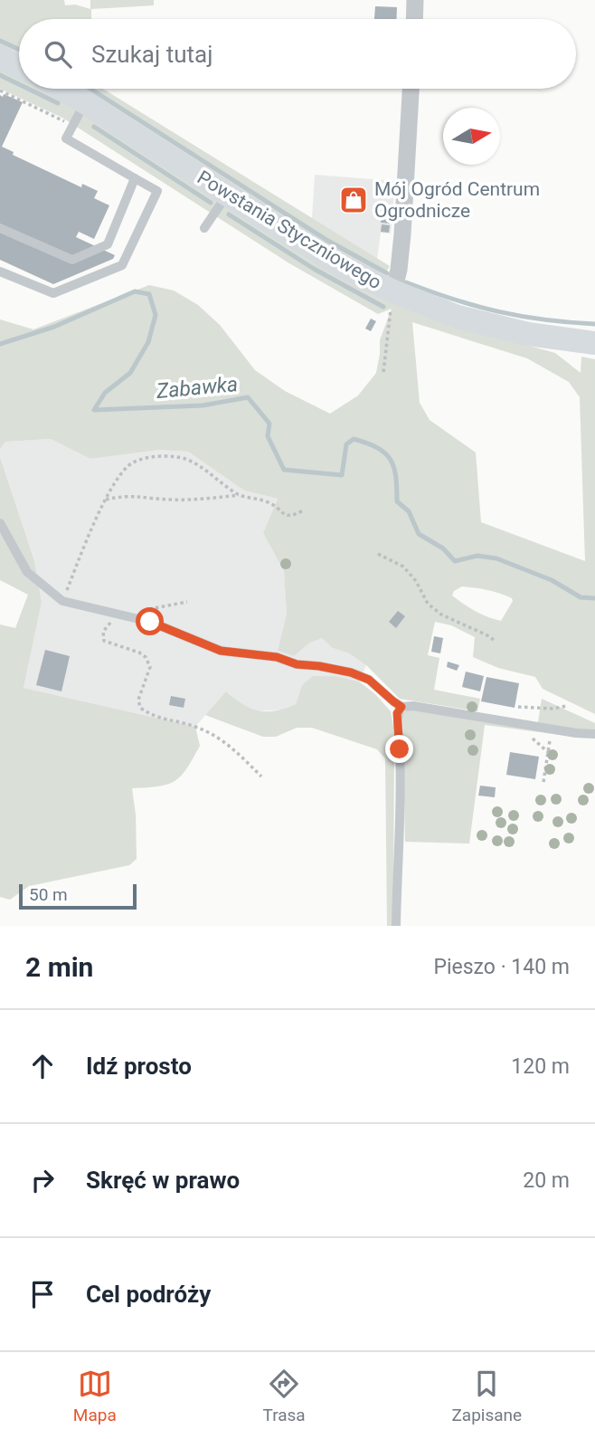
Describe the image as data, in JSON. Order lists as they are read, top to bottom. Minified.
{"streets":{"main road":["Powstania Styczniowego"]},"water":["Zabawka"],"places":{"shop":["Mój Ogród Centrum Ogrodnicze"]},"scale_bar":"50 m","north":"right","page":{"search":"Szukaj tutaj","scale":"50 m","heading":["2 min","Pieszo · 140 m"],"list":[["Idź prosto","120 m"],["Skręć w prawo","20 m"],"Cel podróży"],"nav":["Mapa","Trasa","Zapisane"]}}
